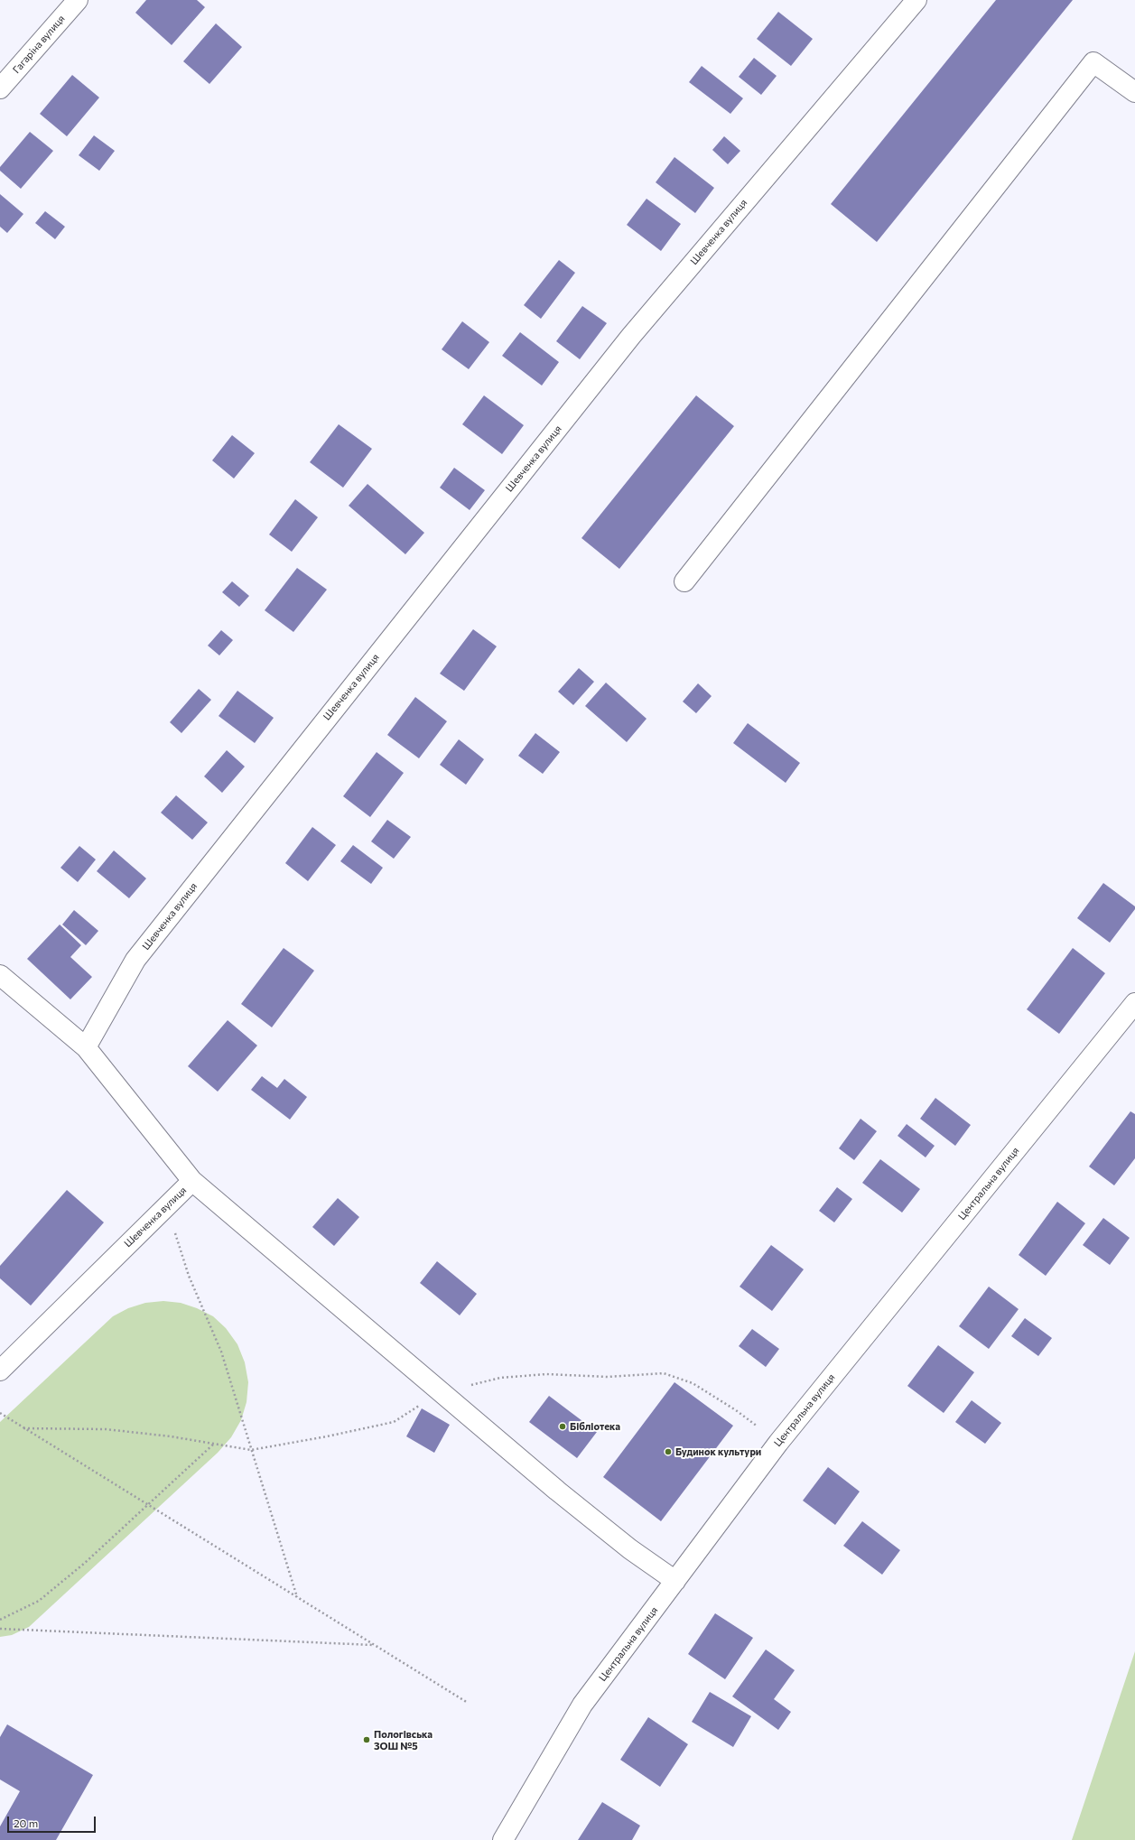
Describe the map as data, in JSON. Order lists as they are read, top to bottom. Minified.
{"streets":{"street":["Гагаріна вулиця","Шевченка вулиця","Центральна вулиця"]},"places":["Бібліотека","Будинок культури","Пологівська ЗОШ №5"],"scale_bar":"20 m"}
